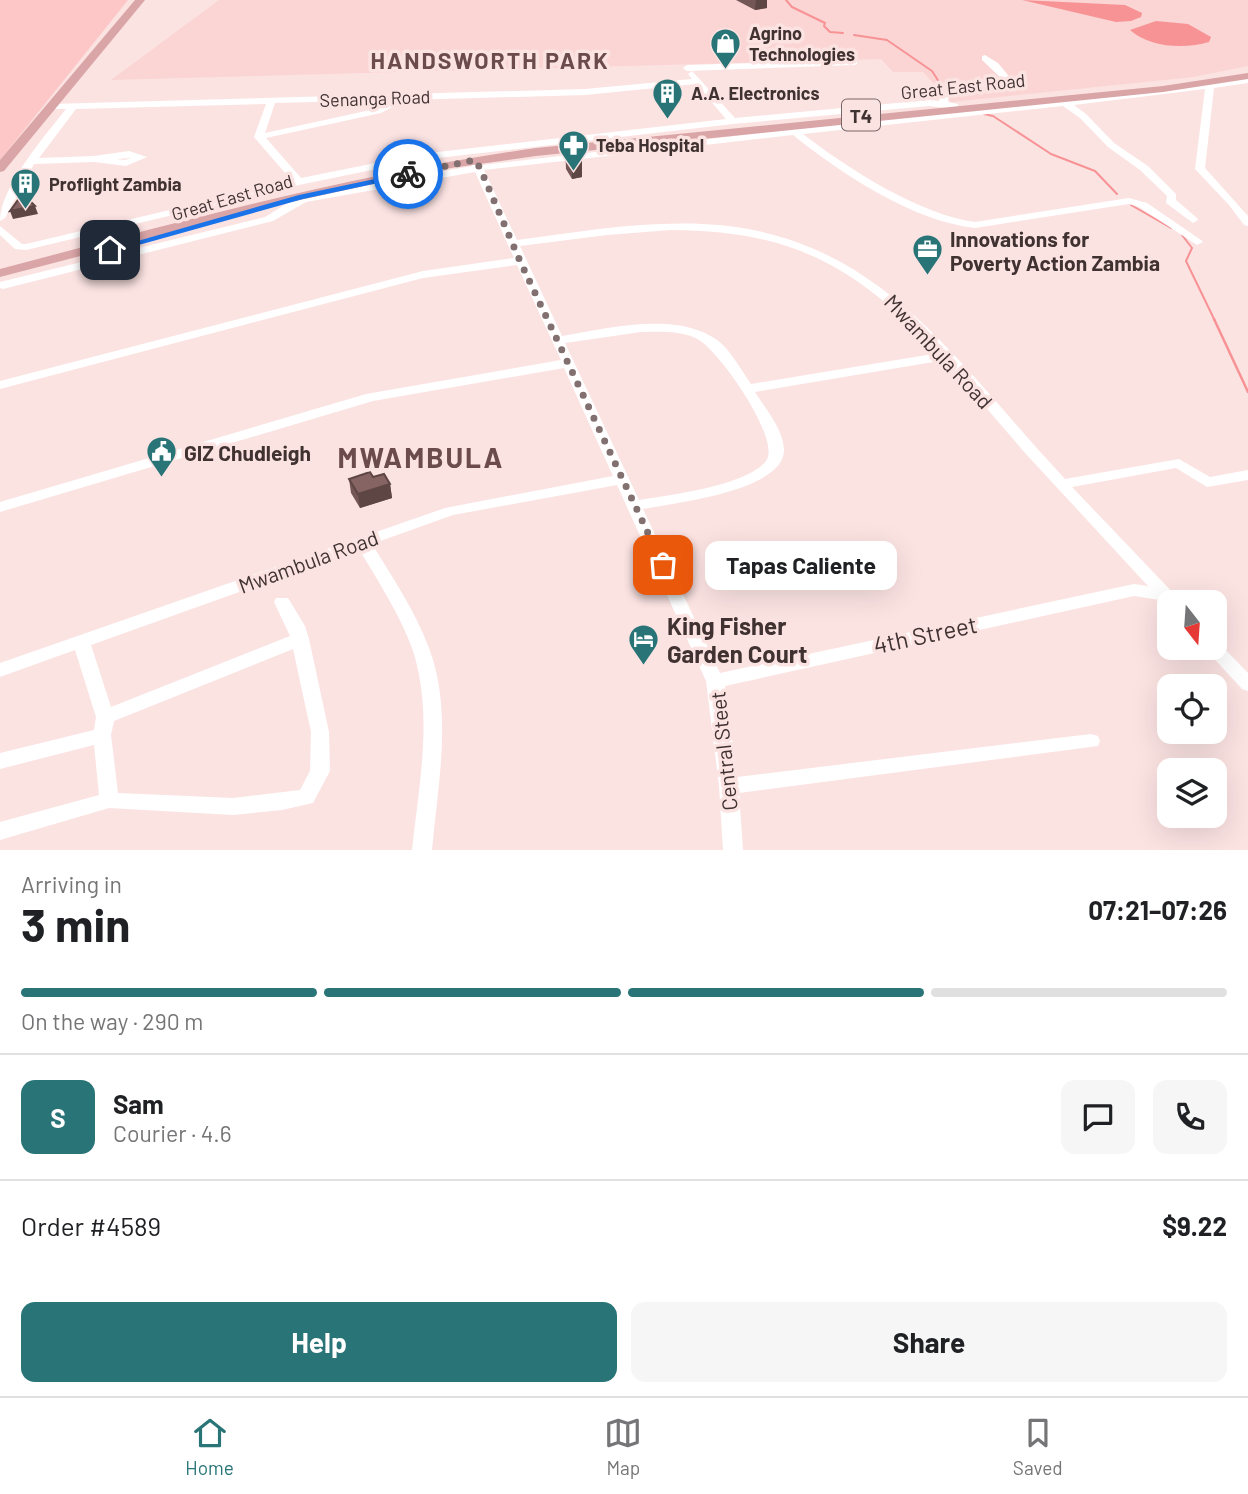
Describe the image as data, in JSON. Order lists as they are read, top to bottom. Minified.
{"streets":{"main road":["Great East Road","T4"],"street":["Senanga Road","Mwambula Road","4th Street","Central Steet"]},"crossings":[["Great East Road","Central Steet"],["Mwambula Road","Central Steet"],["4th Street","Central Steet"]],"districts":["HANDSWORTH PARK","MWAMBULA"],"places":{"shop":["Agrino Technologies"],"building":["A.A. Electronics","Proflight Zambia"],"pharmacy":["Teba Hospital"],"office":["Innovations for Poverty Action Zambia"],"public building":["GIZ Chudleigh"],"other":["Tapas Caliente"],"hotel":["King Fisher Garden Court"]},"north":"bottom","page":{"bubble":"Tapas Caliente","heading":["3 min","Arriving in","07:21–07:26"],"panel":["Sam","Courier · 4.6","Order #4589","$9.22"],"bar":"On the way · 290 m","round":"S","buttons":["Help","Share"],"tabs":["Home","Map","Saved"]}}
